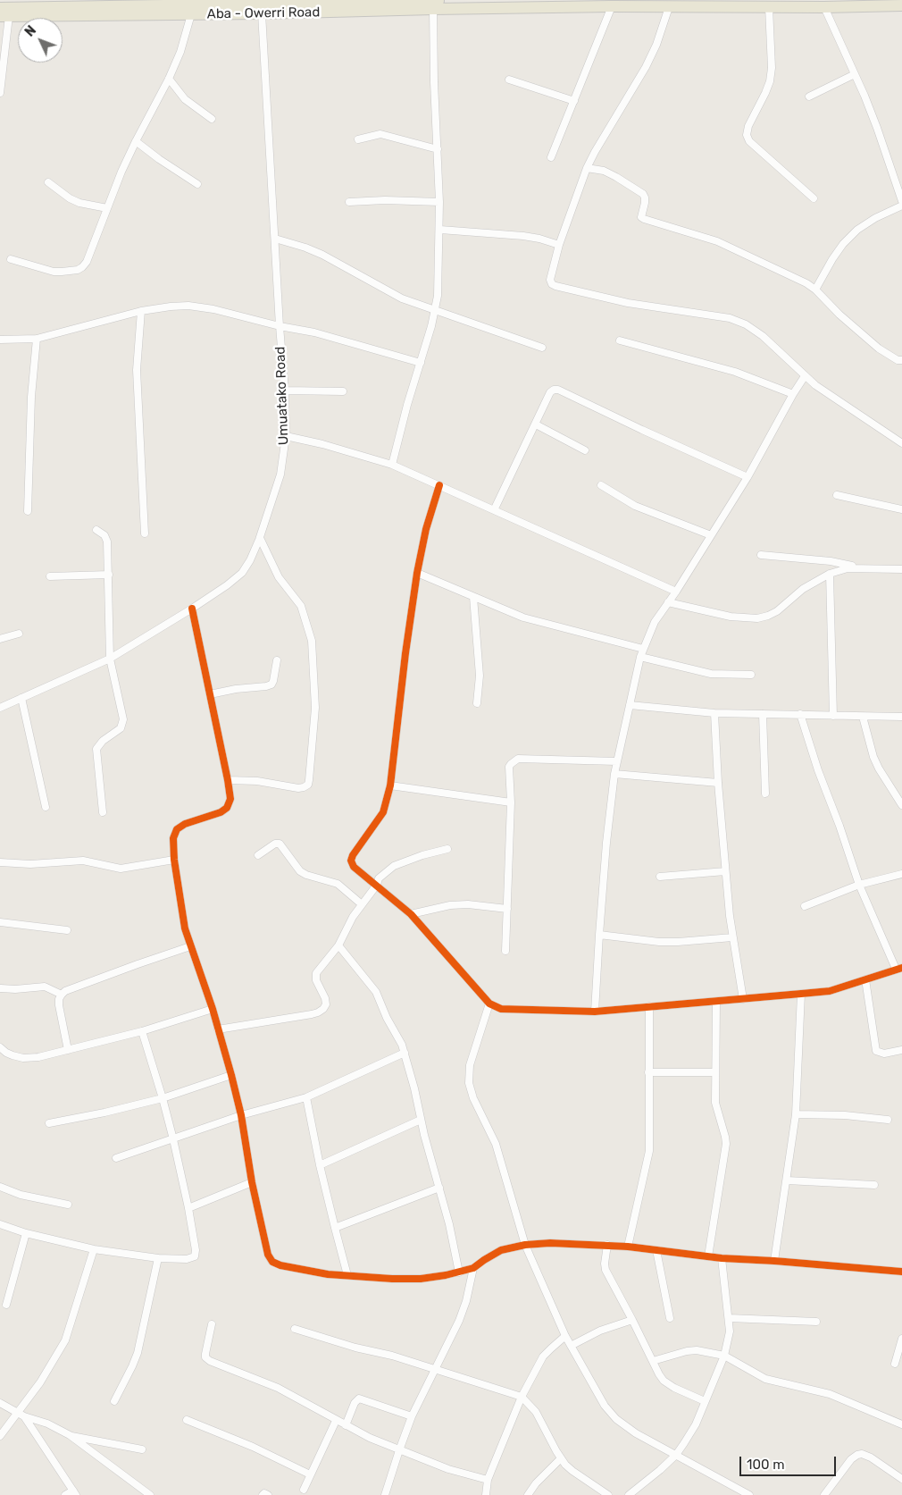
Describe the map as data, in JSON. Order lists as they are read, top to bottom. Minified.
{"streets":{"main road":["Aba - Owerri Road"],"street":["Umuatako Road"]},"crossings":[["Aba - Owerri Road","Umuatako Road"]],"scale_bar":"100 m","north":"top left"}
